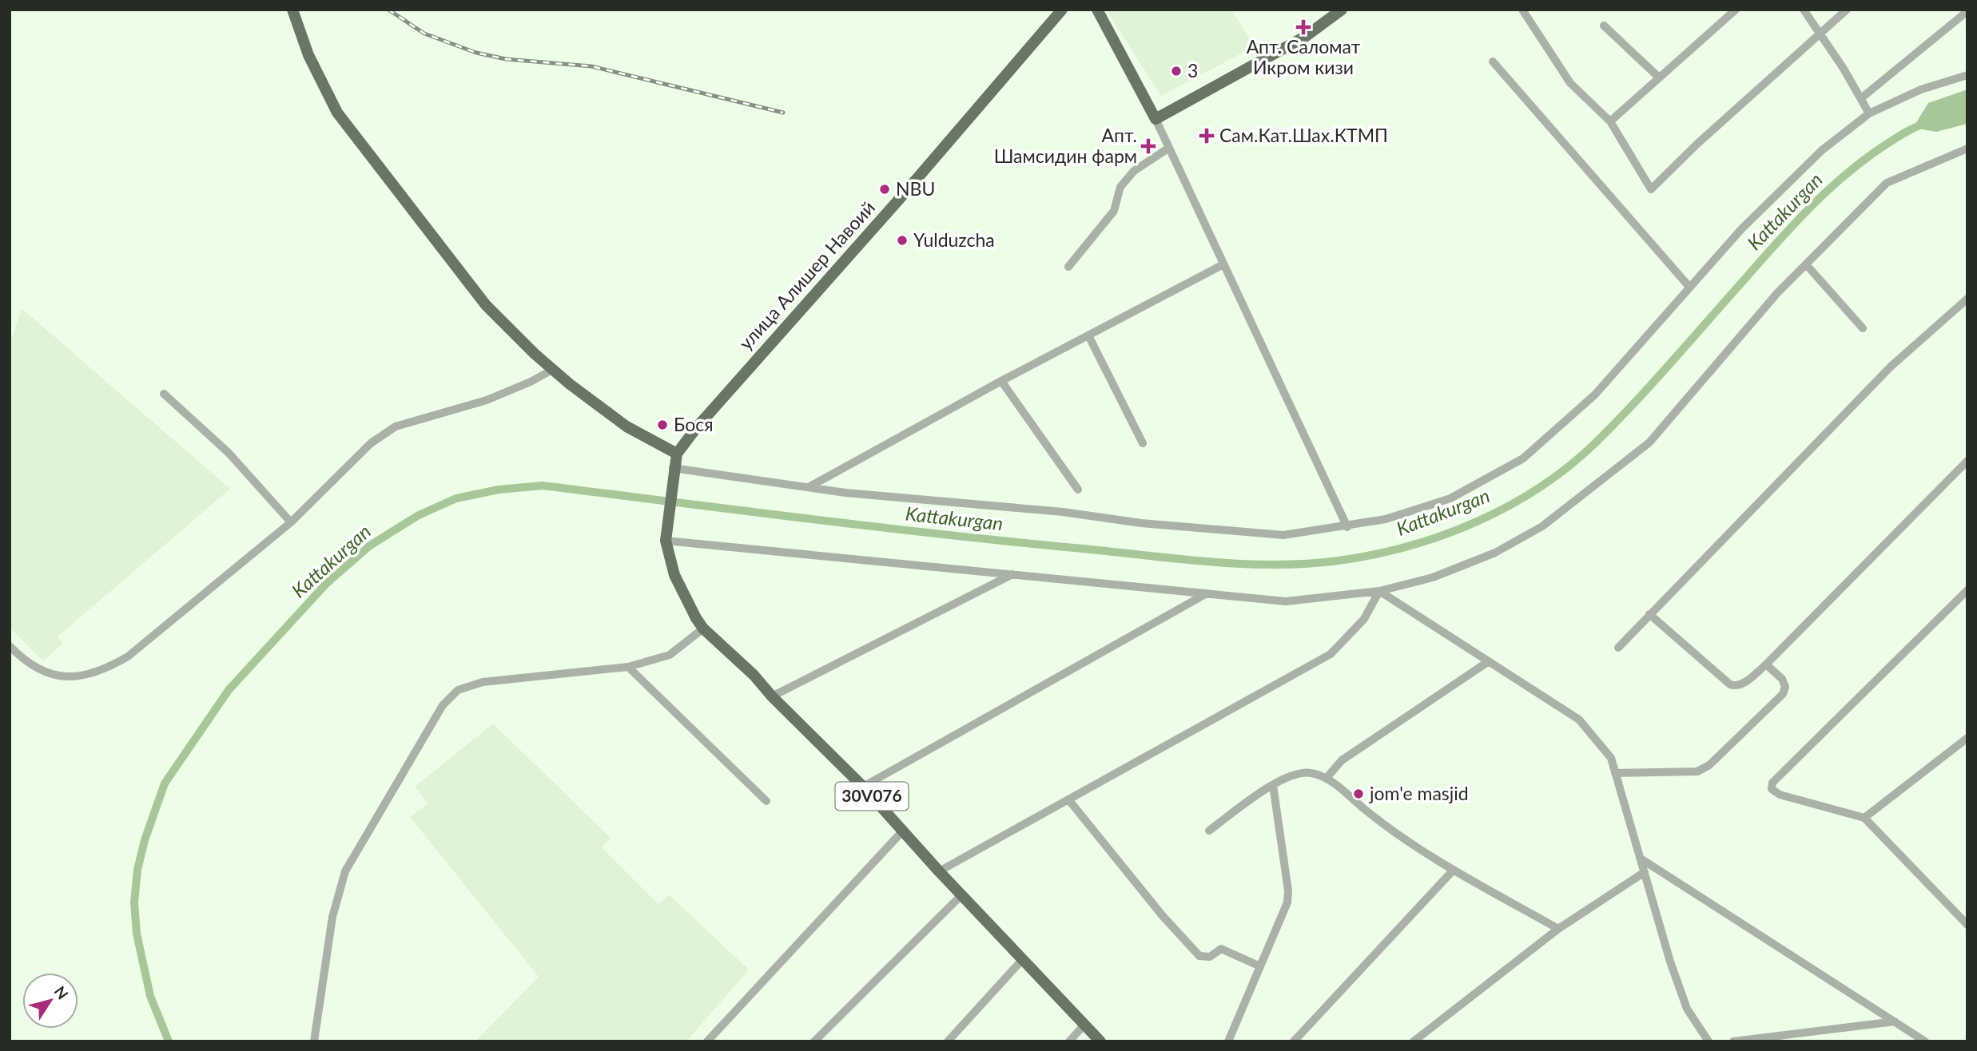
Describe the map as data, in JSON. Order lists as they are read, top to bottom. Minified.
{"streets":{"main road":["улица Алишер Навоий","30V076"]},"crossings":[["улица Алишер Навоий","30V076"]],"water":["Kattakurgan"],"places":{"health":["Апт. Саломат Икром кизи","Сам.Кат.Шах.КТМП","Апт. Шамсидин фарм"],"other":["3","NBU","Yulduzcha","Бося","jom'e masjid"]},"north":"top right"}
